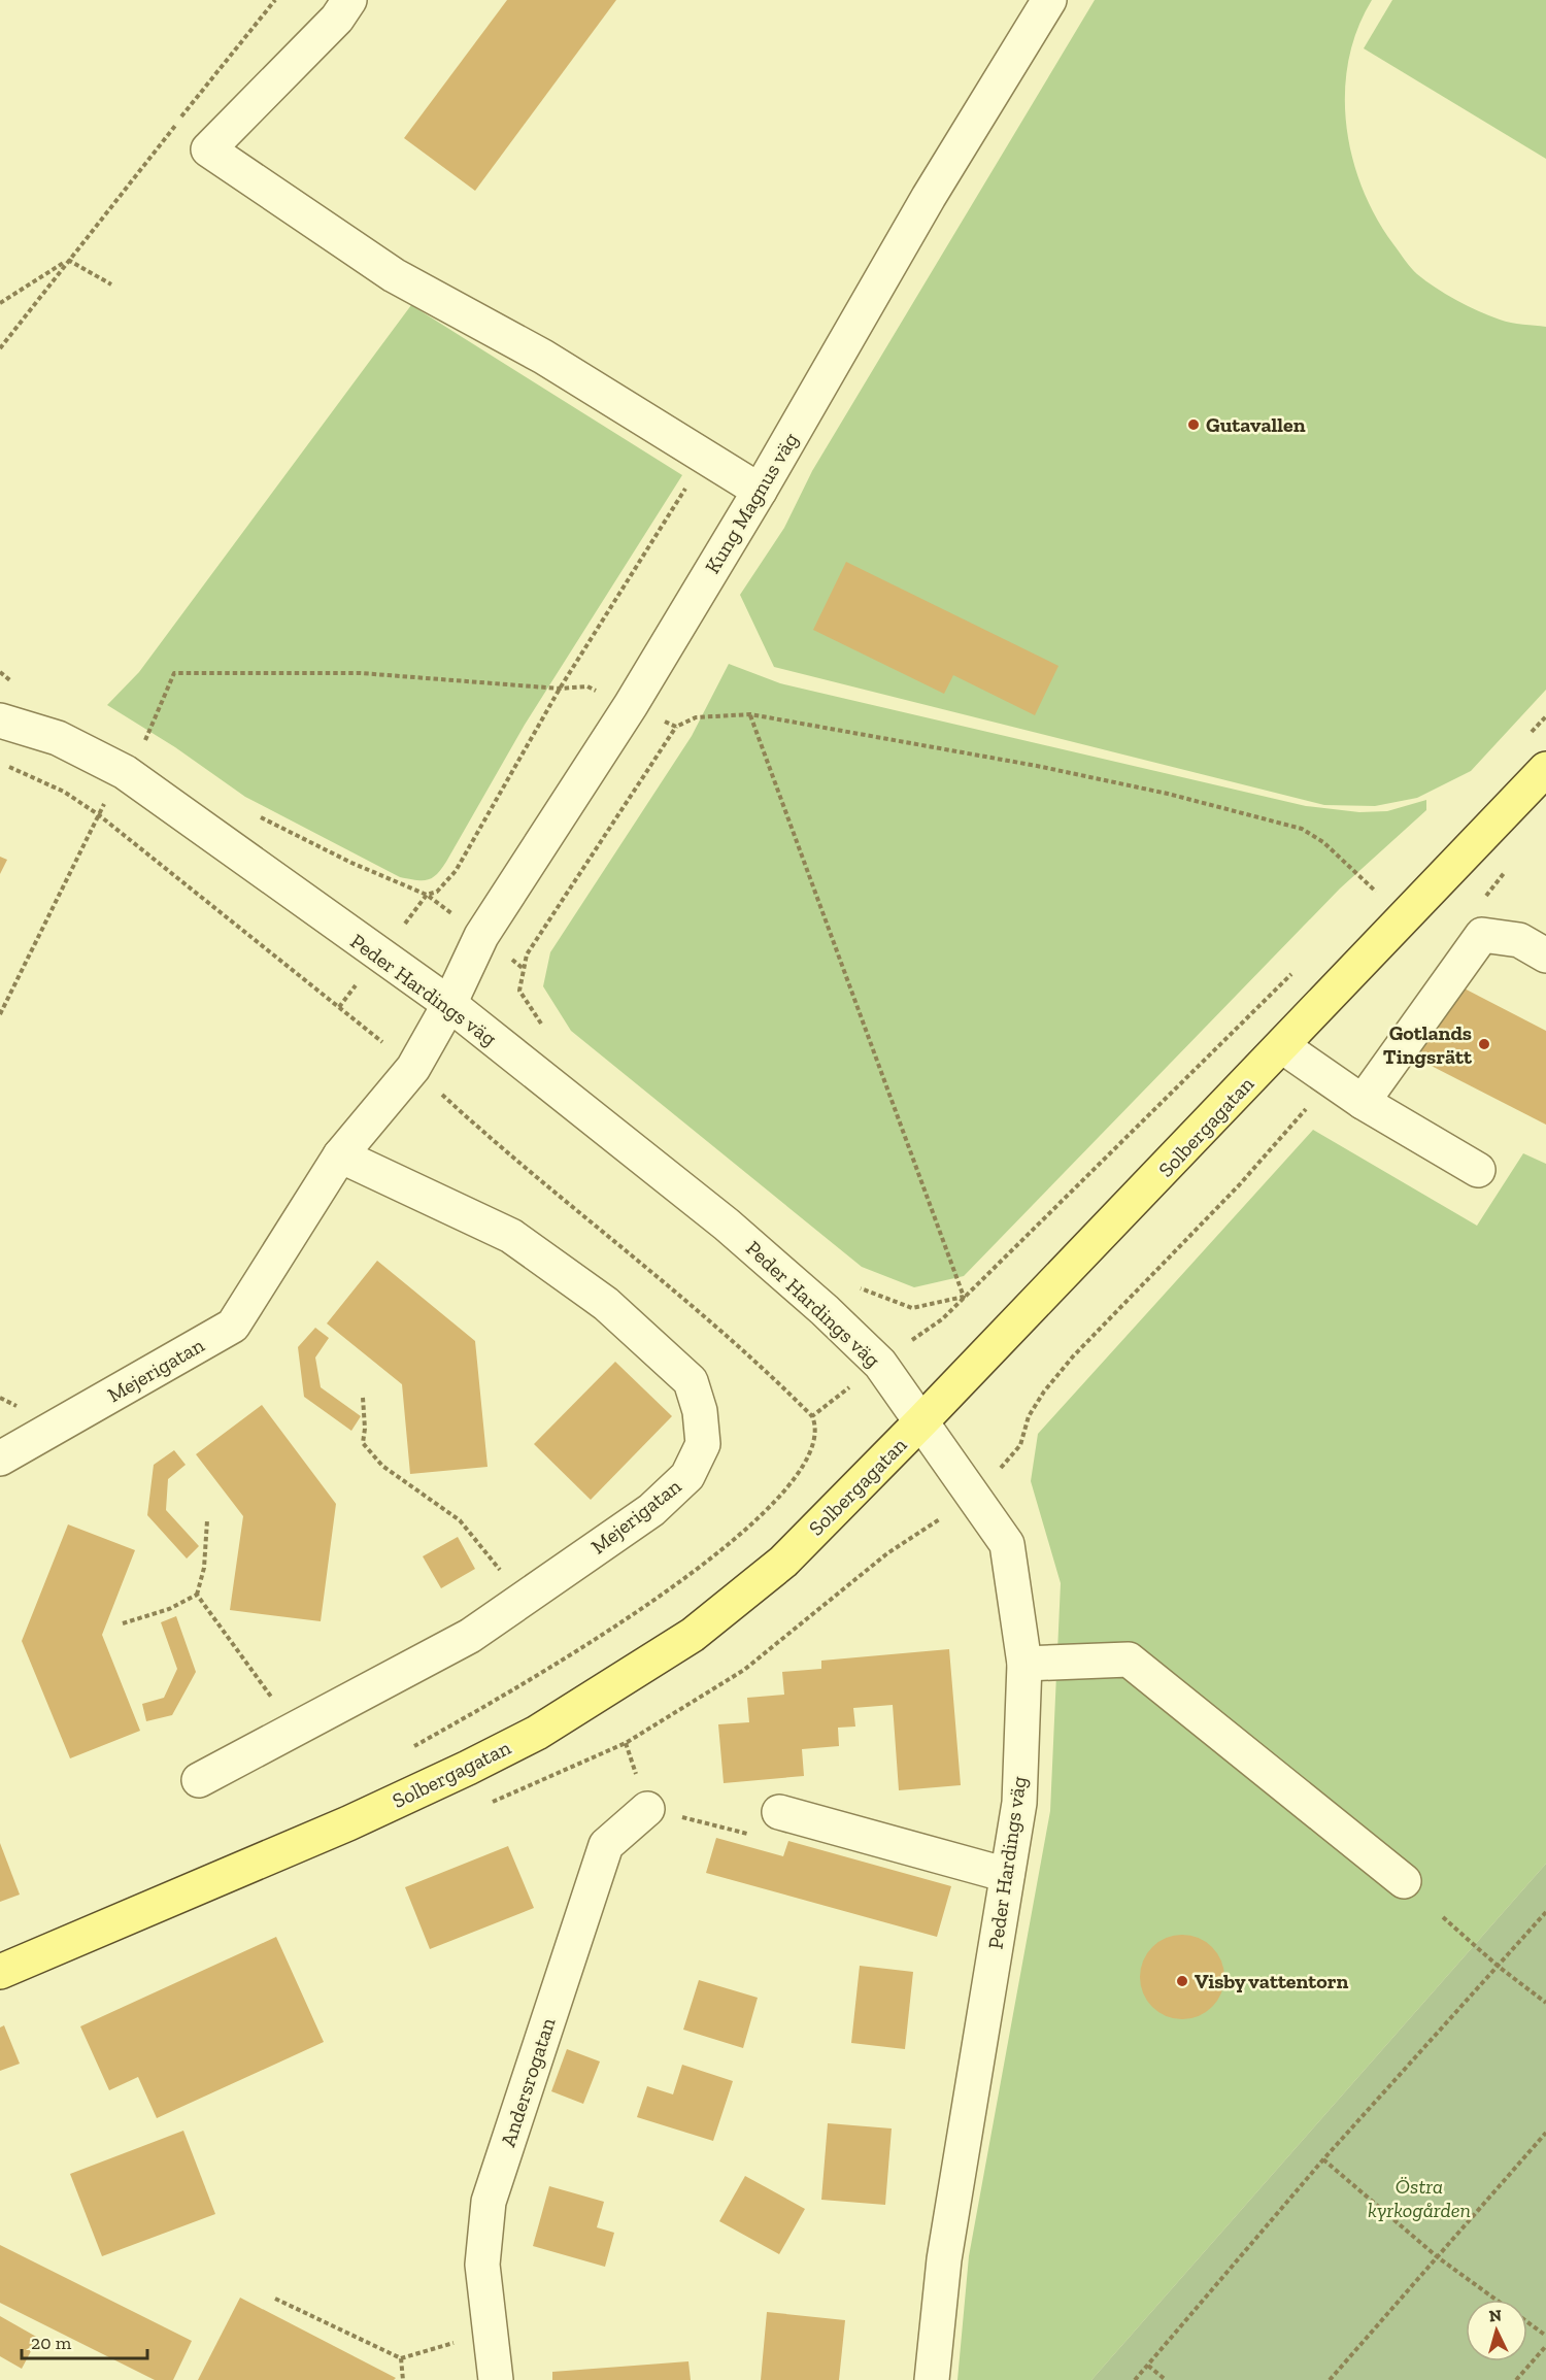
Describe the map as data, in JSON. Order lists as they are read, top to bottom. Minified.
{"streets":{"main road":["Solbergagatan"],"street":["Kung Magnus väg","Peder Hardings väg","Mejerigatan","Andersrogatan"]},"crossings":[["Kung Magnus väg","Peder Hardings väg"],["Kung Magnus väg","Mejerigatan"],["Peder Hardings väg","Solbergagatan"],["Peder Hardings väg","Mejerigatan"]],"parks":["Östra kyrkogården"],"places":["Gutavallen","Gotlands Tingsrätt","Visby vattentorn"],"scale_bar":"20 m","north":"top"}
